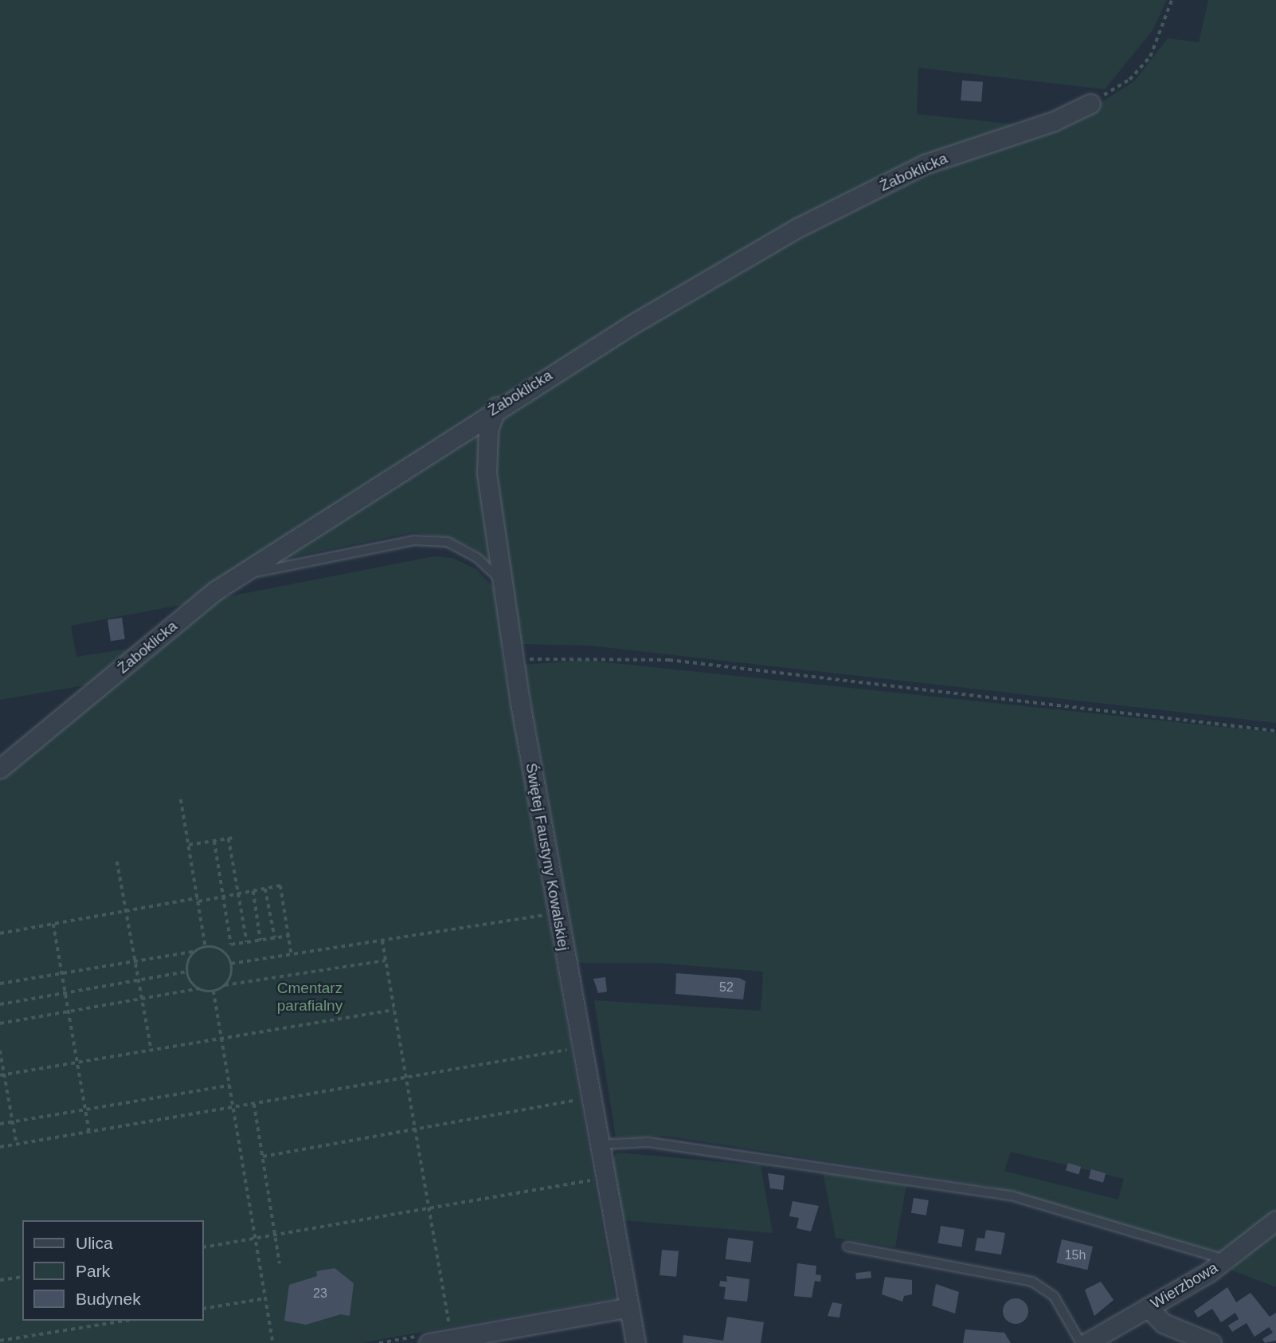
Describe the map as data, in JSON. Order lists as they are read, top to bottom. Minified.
{"streets":{"street":["Żaboklicka","Świętej Faustyny Kowalskiej","Wierzbowa"]},"crossings":[["Żaboklicka","Świętej Faustyny Kowalskiej"]],"parks":["Cmentarz parafialny"],"house_numbers":["52","15h","23"],"legend":["Ulica","Park","Budynek"]}
